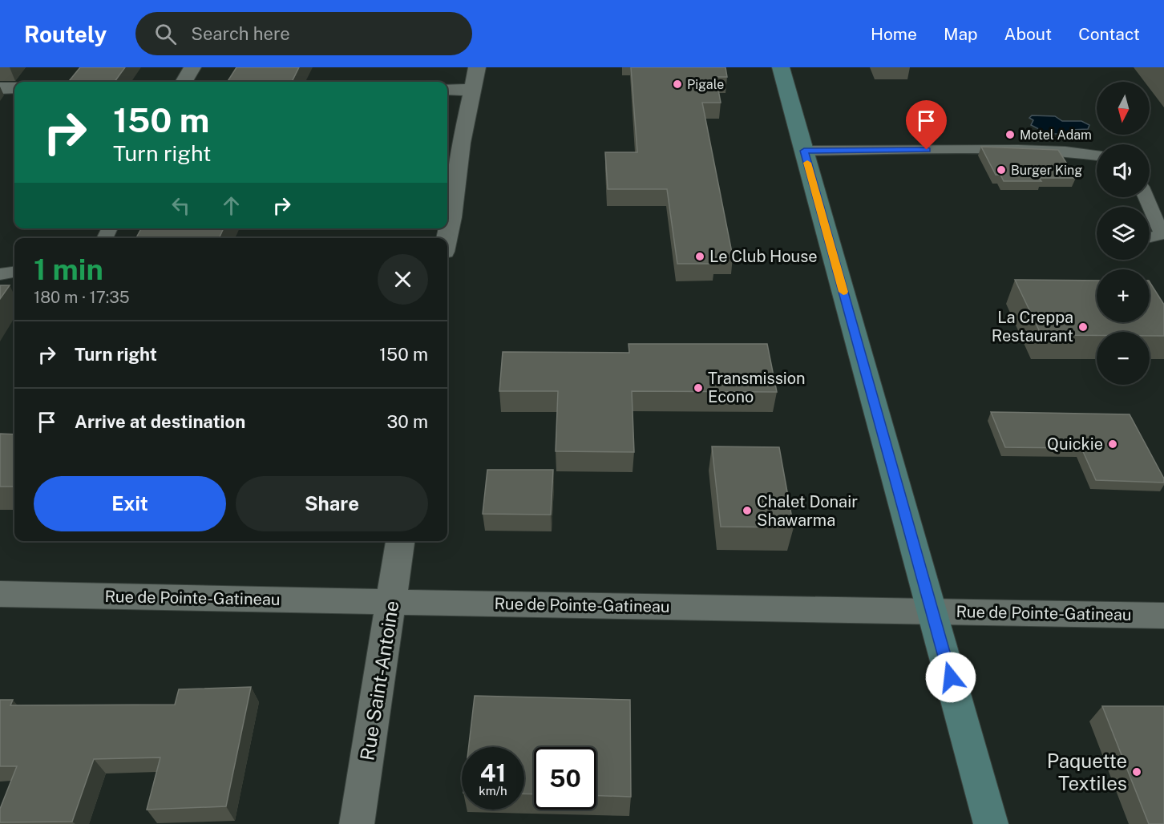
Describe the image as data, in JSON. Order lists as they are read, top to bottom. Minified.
{"streets":{"street":["Rue de Pointe-Gatineau","Rue Saint-Antoine"]},"crossings":[["Rue de Pointe-Gatineau","Rue Saint-Antoine"]],"places":["Pigale","Motel Adam","Burger King","Le Club House","La Creppa Restaurant","Transmission Econo","Quickie","Chalet Donair Shawarma","Paquette Textiles"],"north":"bottom","page":{"header":"Routely","search":"Search here","nav":["Home","Map","About","Contact"],"map_buttons":["+","−"],"turn":["150 m","Turn right"],"heading":["1 min","180 m · 17:35"],"list":[{"name":"Turn right","value":"150 m"},{"name":"Arrive at destination","value":"30 m"}],"buttons":["Exit","Share"],"speed":"41 km/h","limit":"50"}}
